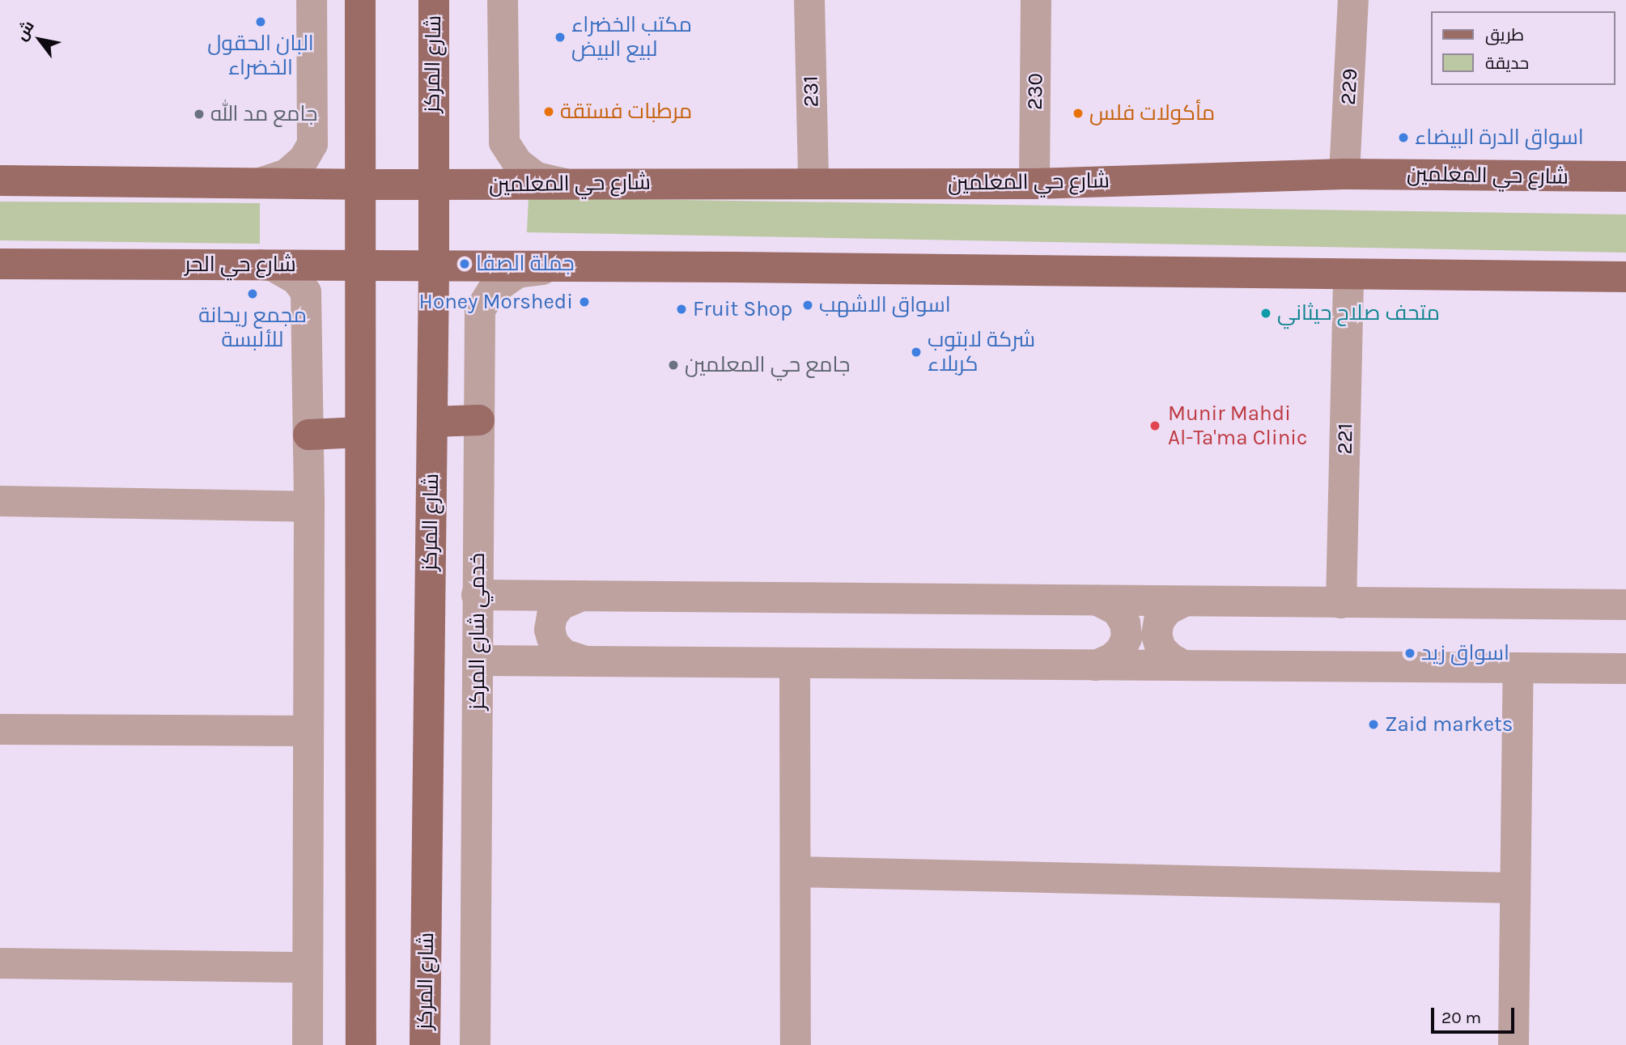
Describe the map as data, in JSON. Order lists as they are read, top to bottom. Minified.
{"streets":{"main road":["شارع المركز","شارع حي المعلمين","شارع حي الحر"],"street":["229","231","230","221","خدمي شارع المركز"]},"crossings":[["شارع المركز","شارع حي المعلمين"],["شارع المركز","شارع حي الحر"],["229","شارع حي المعلمين"],["231","شارع حي المعلمين"],["230","شارع حي المعلمين"],["شارع حي الحر","خدمي شارع المركز"]],"places":["البان الحقول الخضراء","مكتب الخضراء لبيع البيض","مرطبات فستقة","مأكولات فلس","جامع مد الله","اسواق الدرة البيضاء","جملة الصفا","مجمع ريحانة للألبسة","Honey Morshedi","اسواق الاشهب","Fruit Shop","متحف صلاح حيثاني","شركة لابتوب كربلاء","جامع حي المعلمين","Munir Mahdi Al-Ta'ma Clinic","اسواق زيد","Zaid markets"],"legend":["طريق","حديقة"],"scale_bar":"20 m","north":"top left"}
